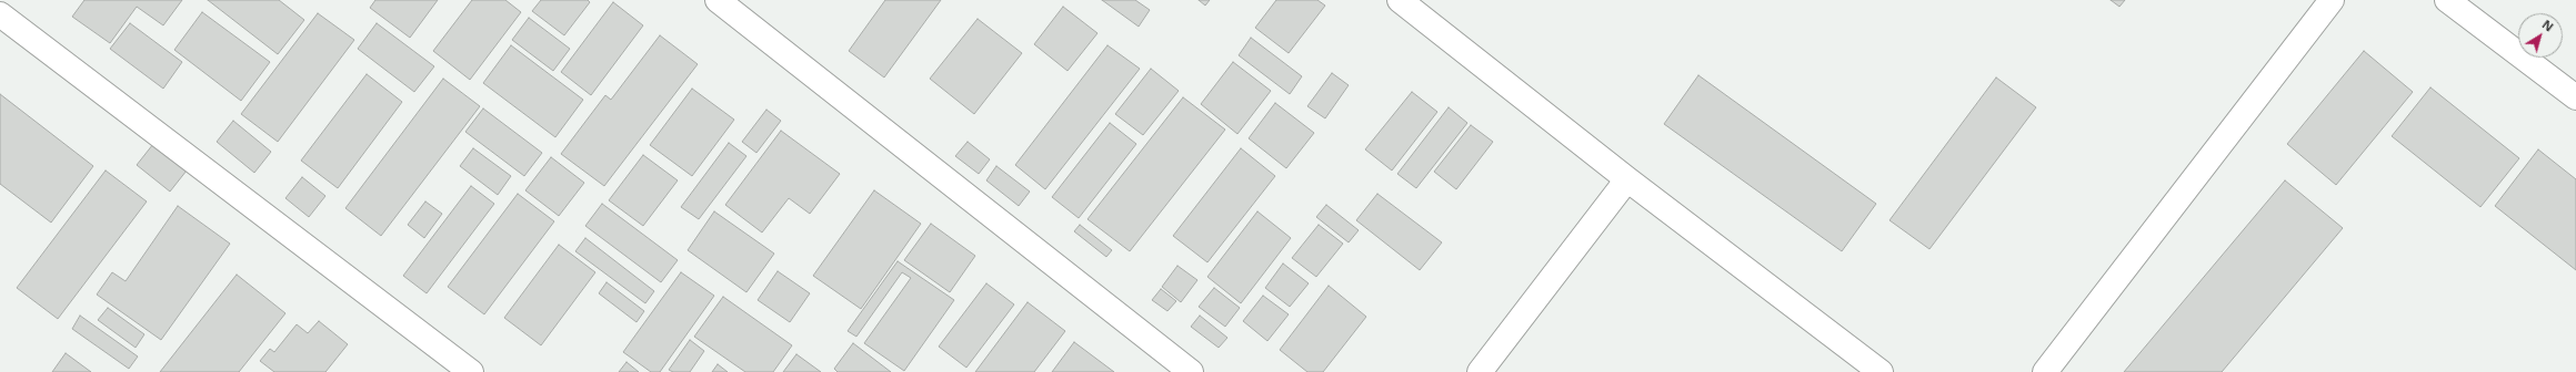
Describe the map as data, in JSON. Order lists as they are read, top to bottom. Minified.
{"north":"top right"}
